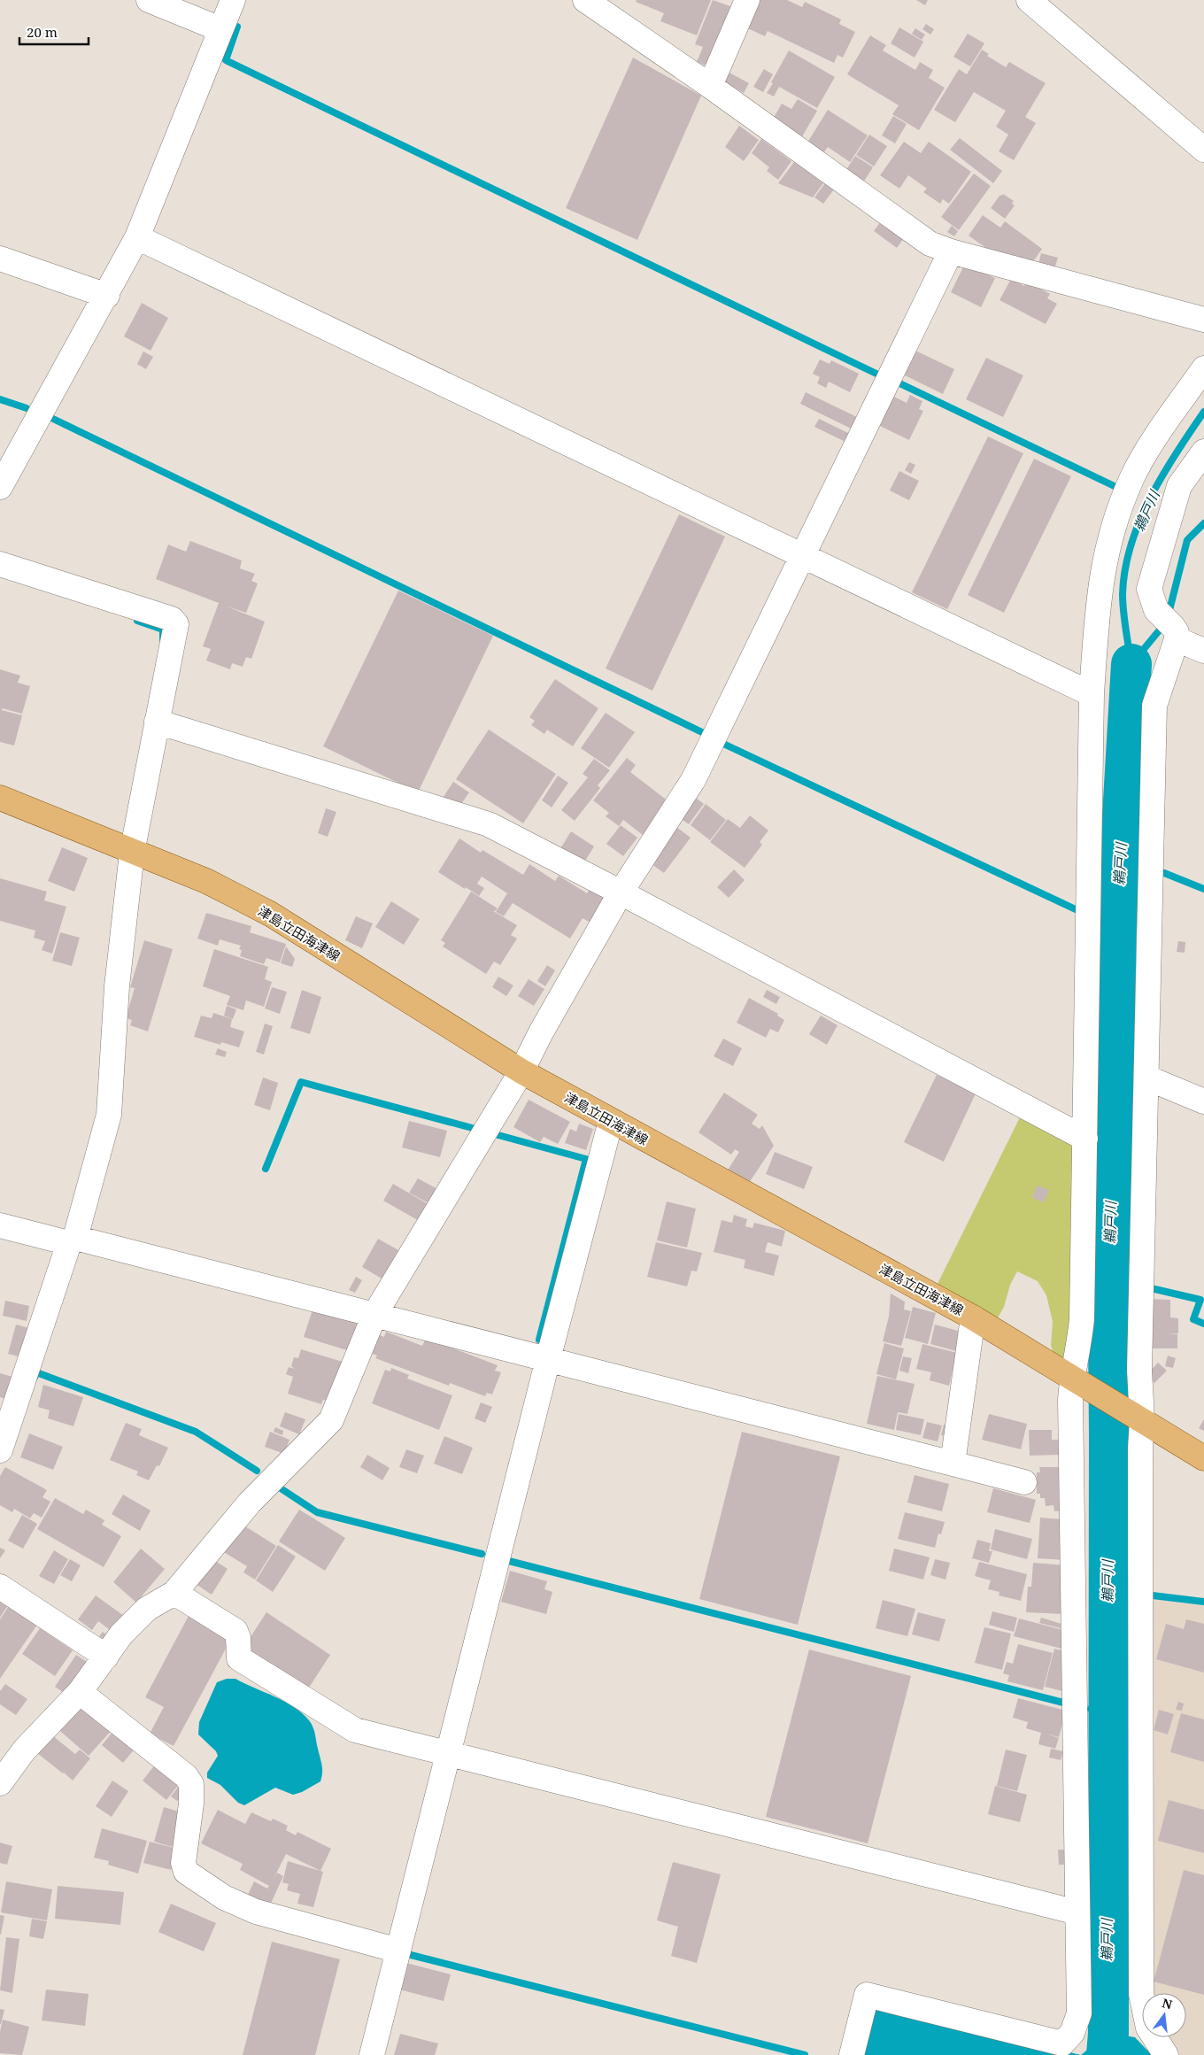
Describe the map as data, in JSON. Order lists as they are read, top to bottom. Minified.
{"streets":{"main road":["津島立田海津線"]},"water":["鵜戸川"],"scale_bar":"20 m","north":"top"}
